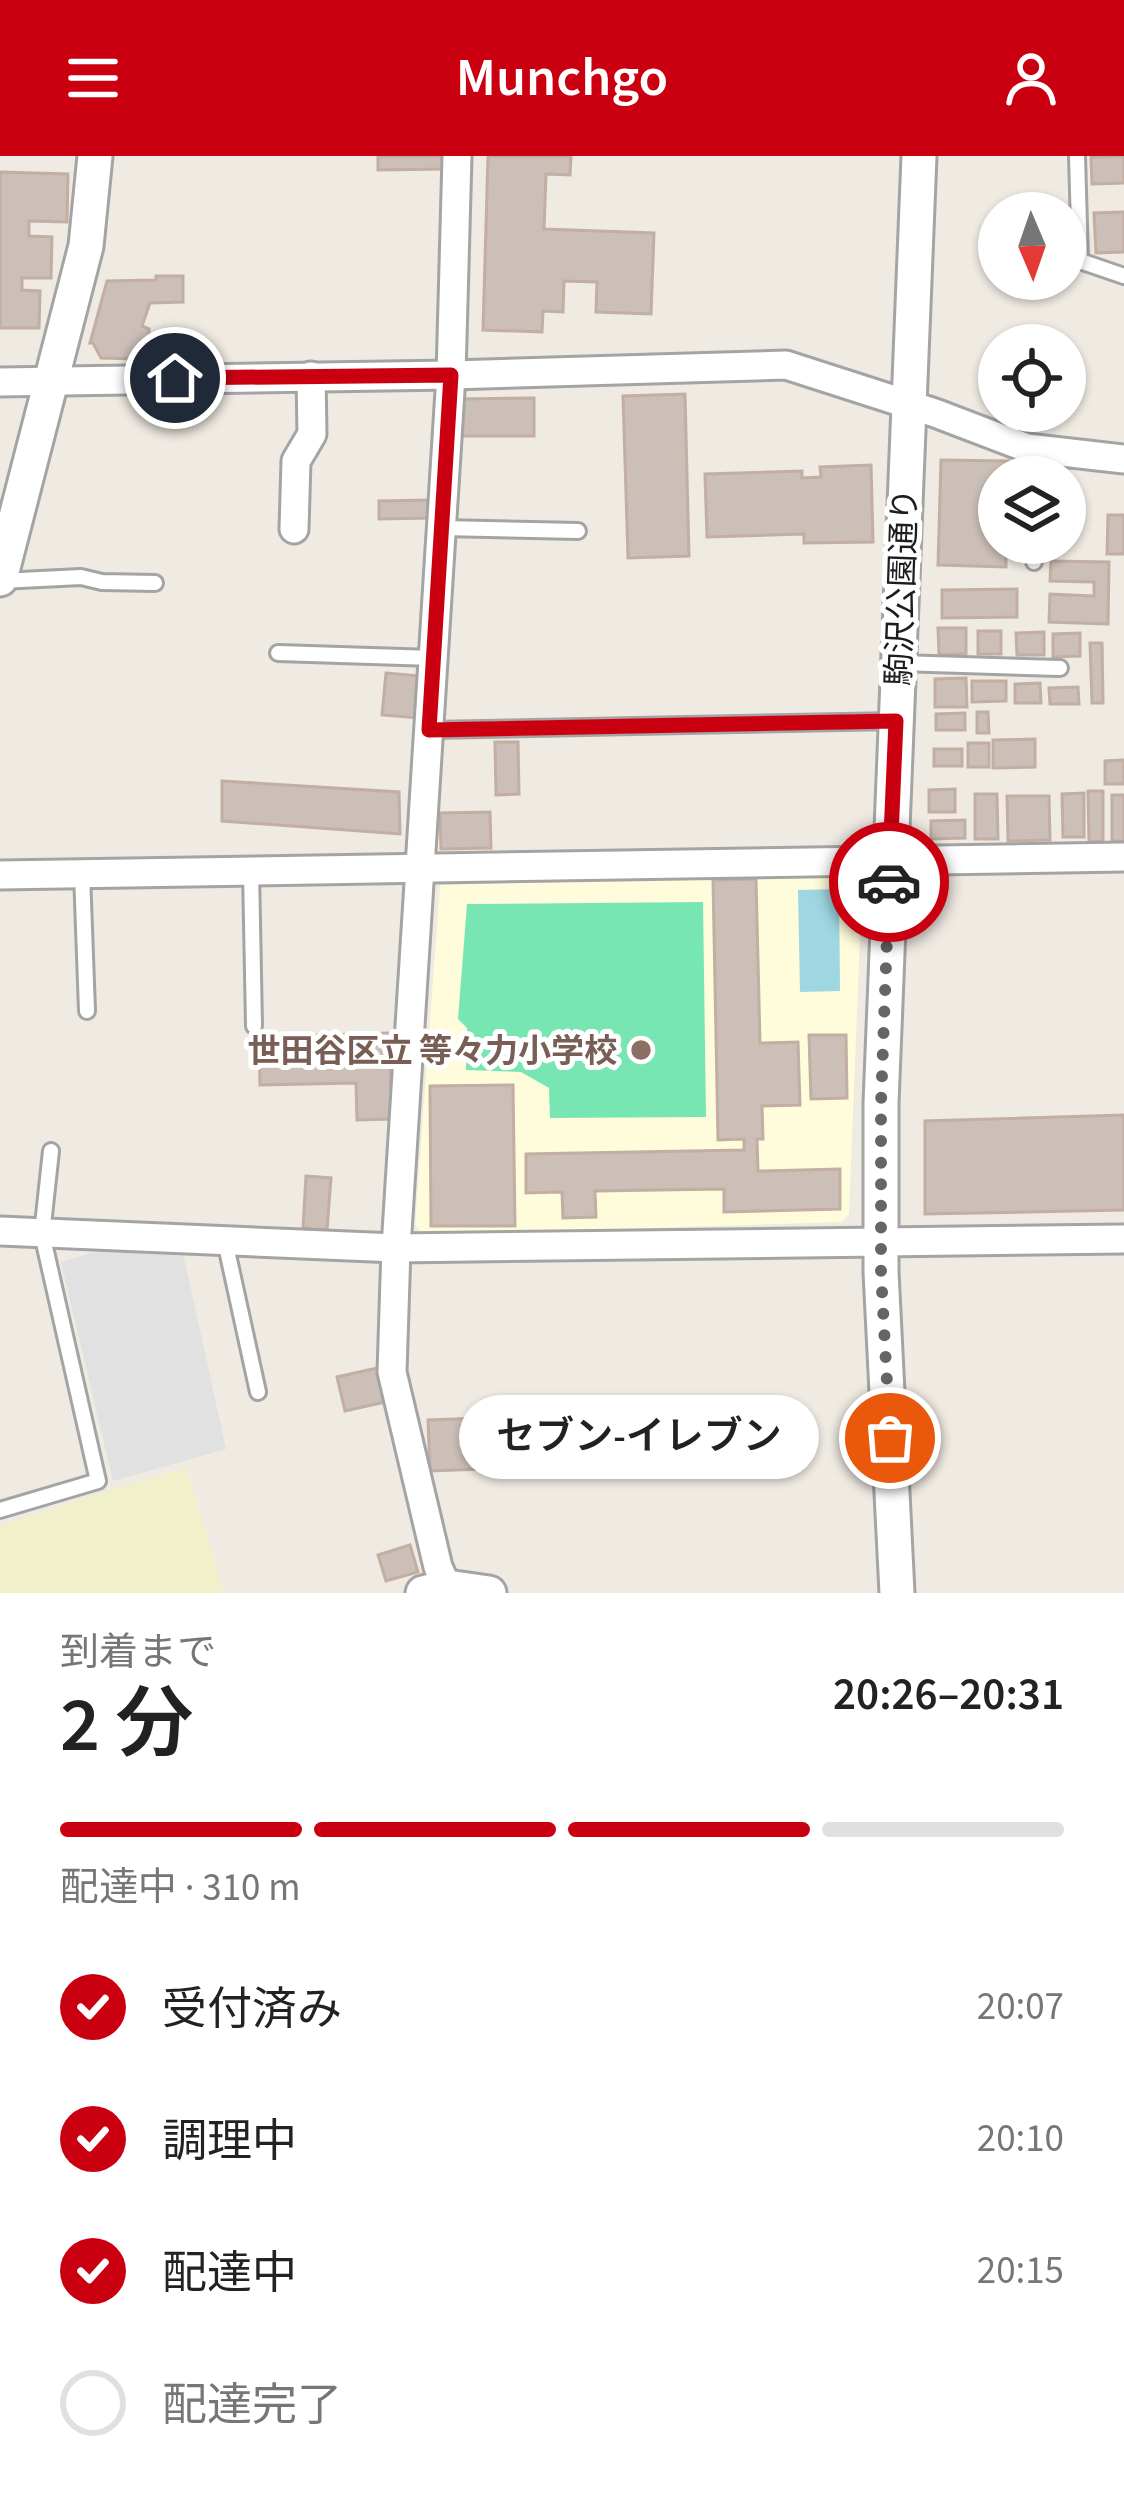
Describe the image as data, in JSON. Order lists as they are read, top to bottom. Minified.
{"streets":{"street":["駒沢公園通り"]},"places":["世田谷区立 等々力小学校","セブン-イレブン"],"north":"bottom","page":{"header":"Munchgo","bubble":"セブン-イレブン","heading":["2 分","到着まで","20:26–20:31"],"bar":"配達中 · 310 m","list":[["受付済み","20:07"],["調理中","20:10"],["配達中","20:15"],"配達完了"]}}
